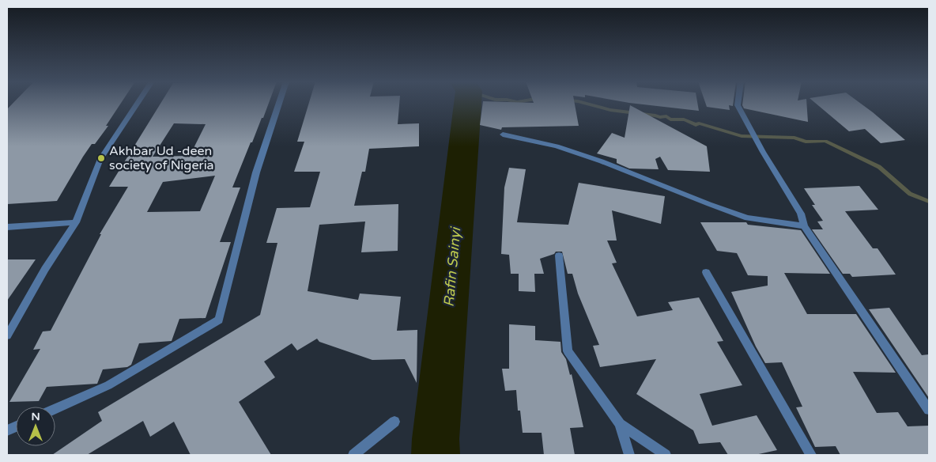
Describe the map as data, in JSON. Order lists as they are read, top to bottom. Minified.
{"water":["Rafin Sainyi"],"places":["Akhbar Ud -deen society of Nigeria"],"north":"top"}
